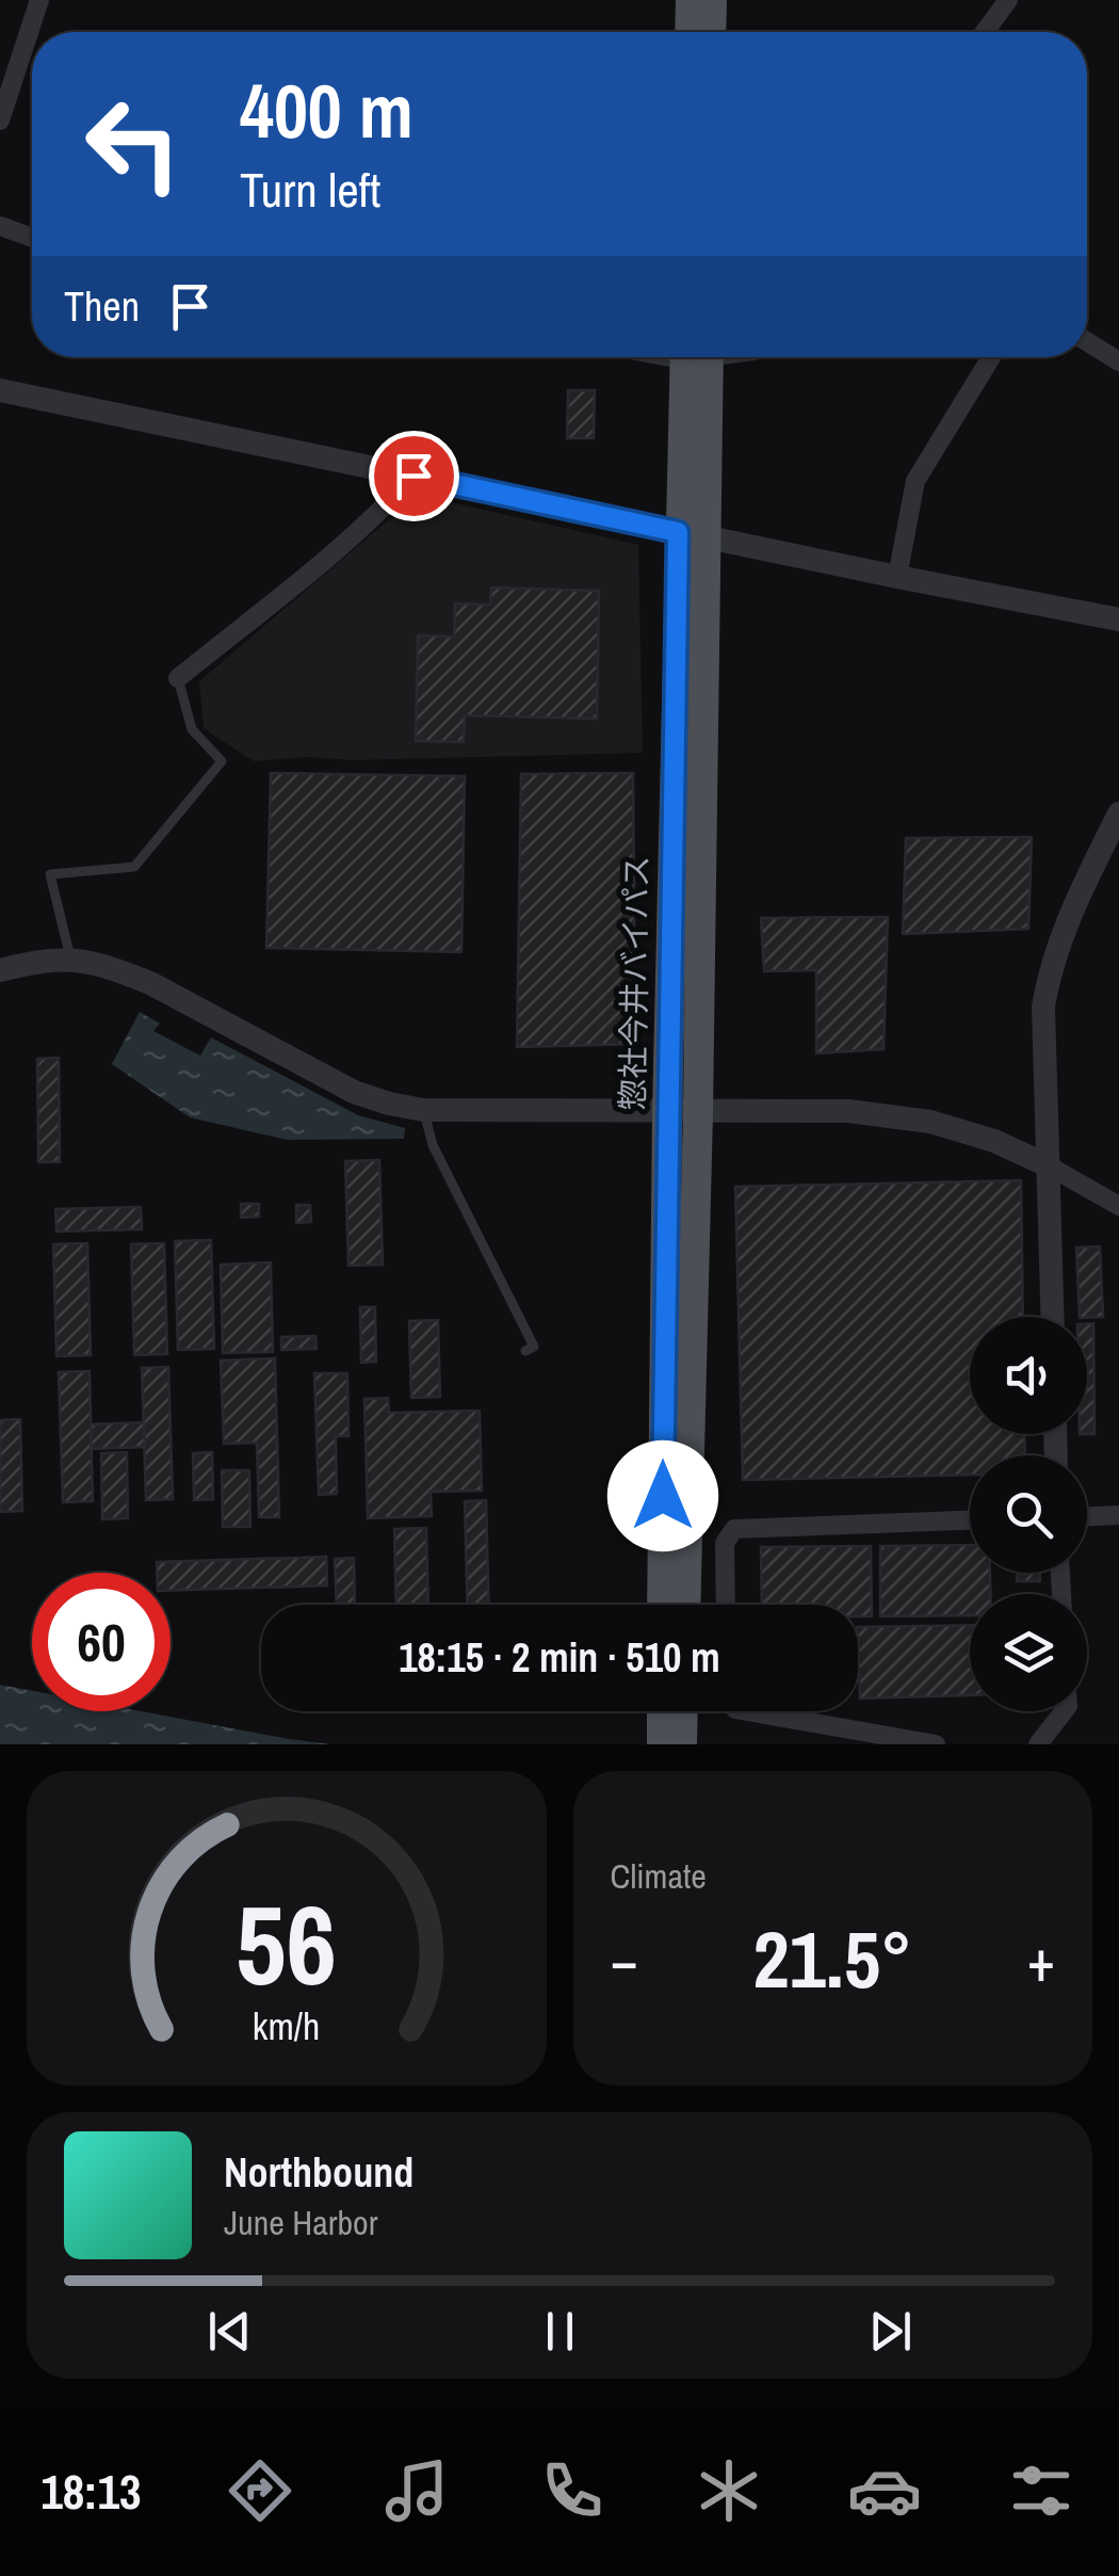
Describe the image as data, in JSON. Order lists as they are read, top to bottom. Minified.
{"streets":{"main road":["惣社今井バイパス"]},"page":{"turn":["400 m","Turn left"],"then":"Then","limit":"60","trip":"18:15 · 2 min · 510 m","tile":"Climate","heat":["−","21.5°","+"],"song":["Northbound","June Harbor"],"tabs":"18:13","gauge":["56","km/h"]}}
